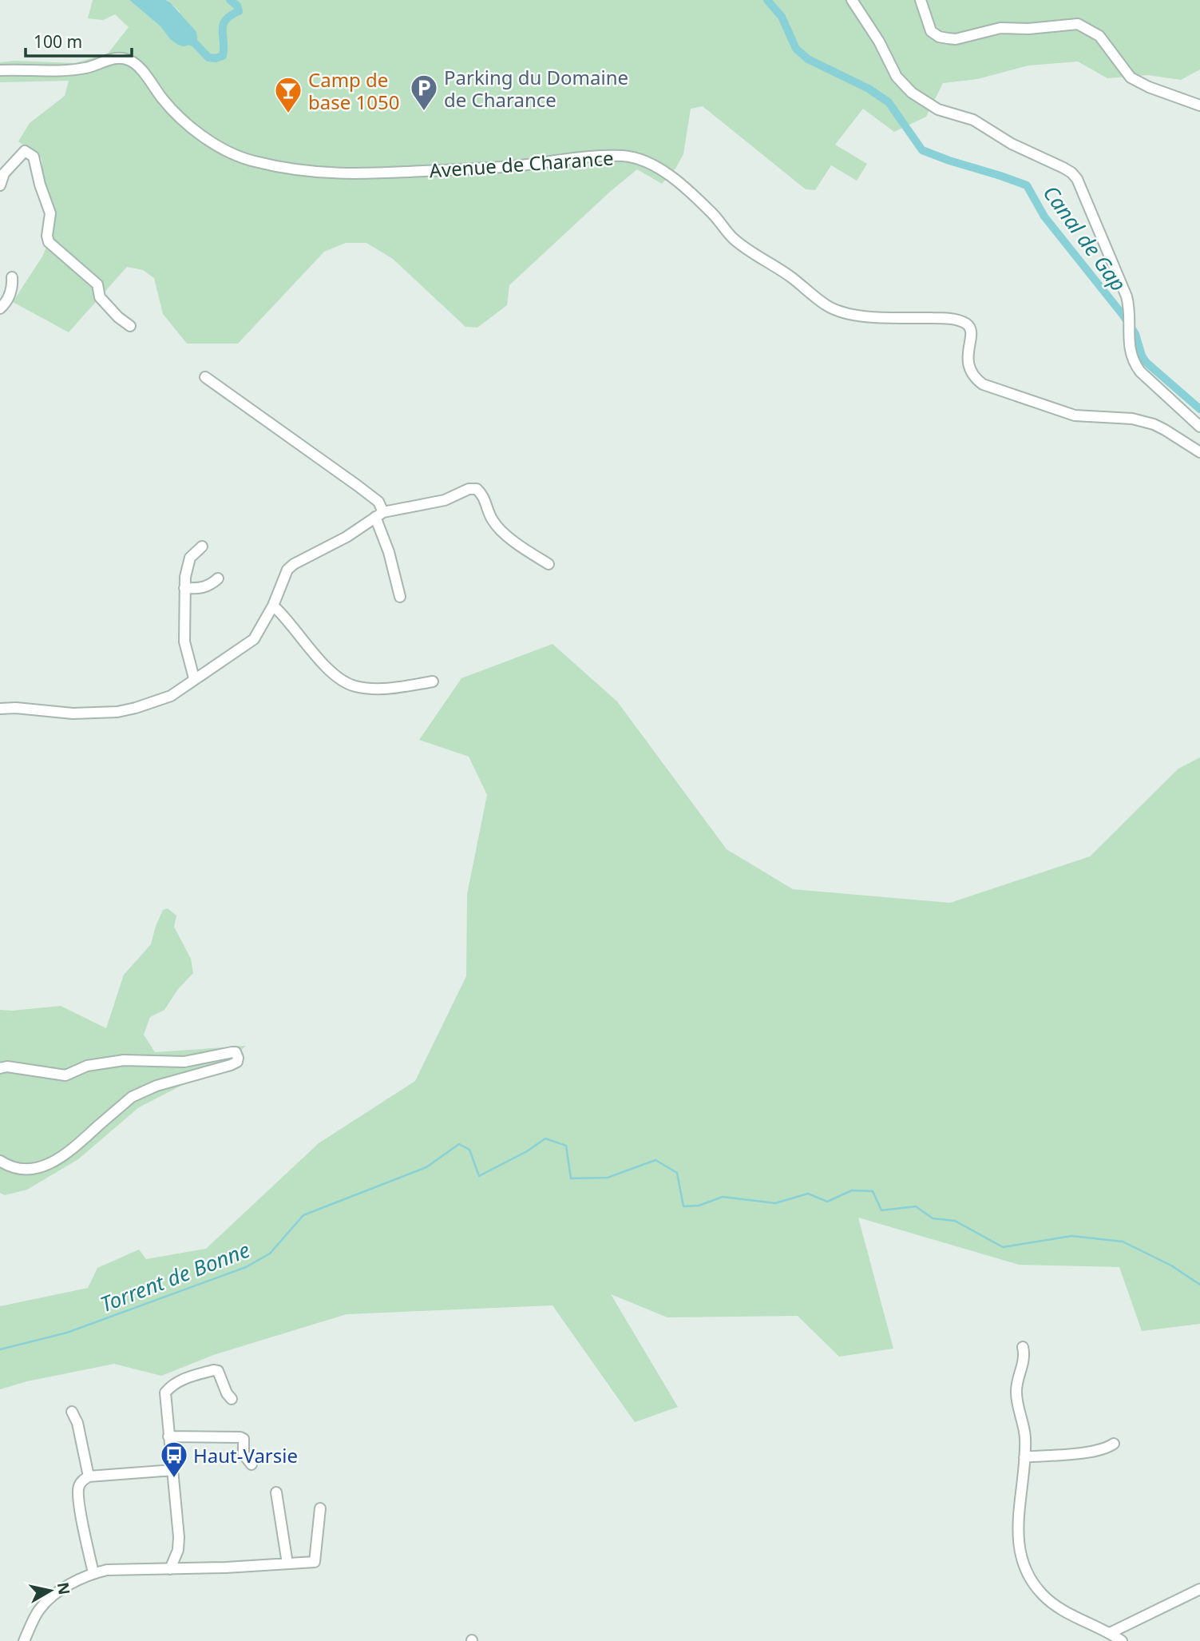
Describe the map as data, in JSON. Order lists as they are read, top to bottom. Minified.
{"streets":{"street":["Avenue de Charance"]},"water":["Canal de Gap","Torrent de Bonne"],"places":{"parking":["Parking du Domaine de Charance"],"bar":["Camp de base 1050"],"bus stop":["Haut-Varsie"]},"scale_bar":"100 m","north":"right"}
